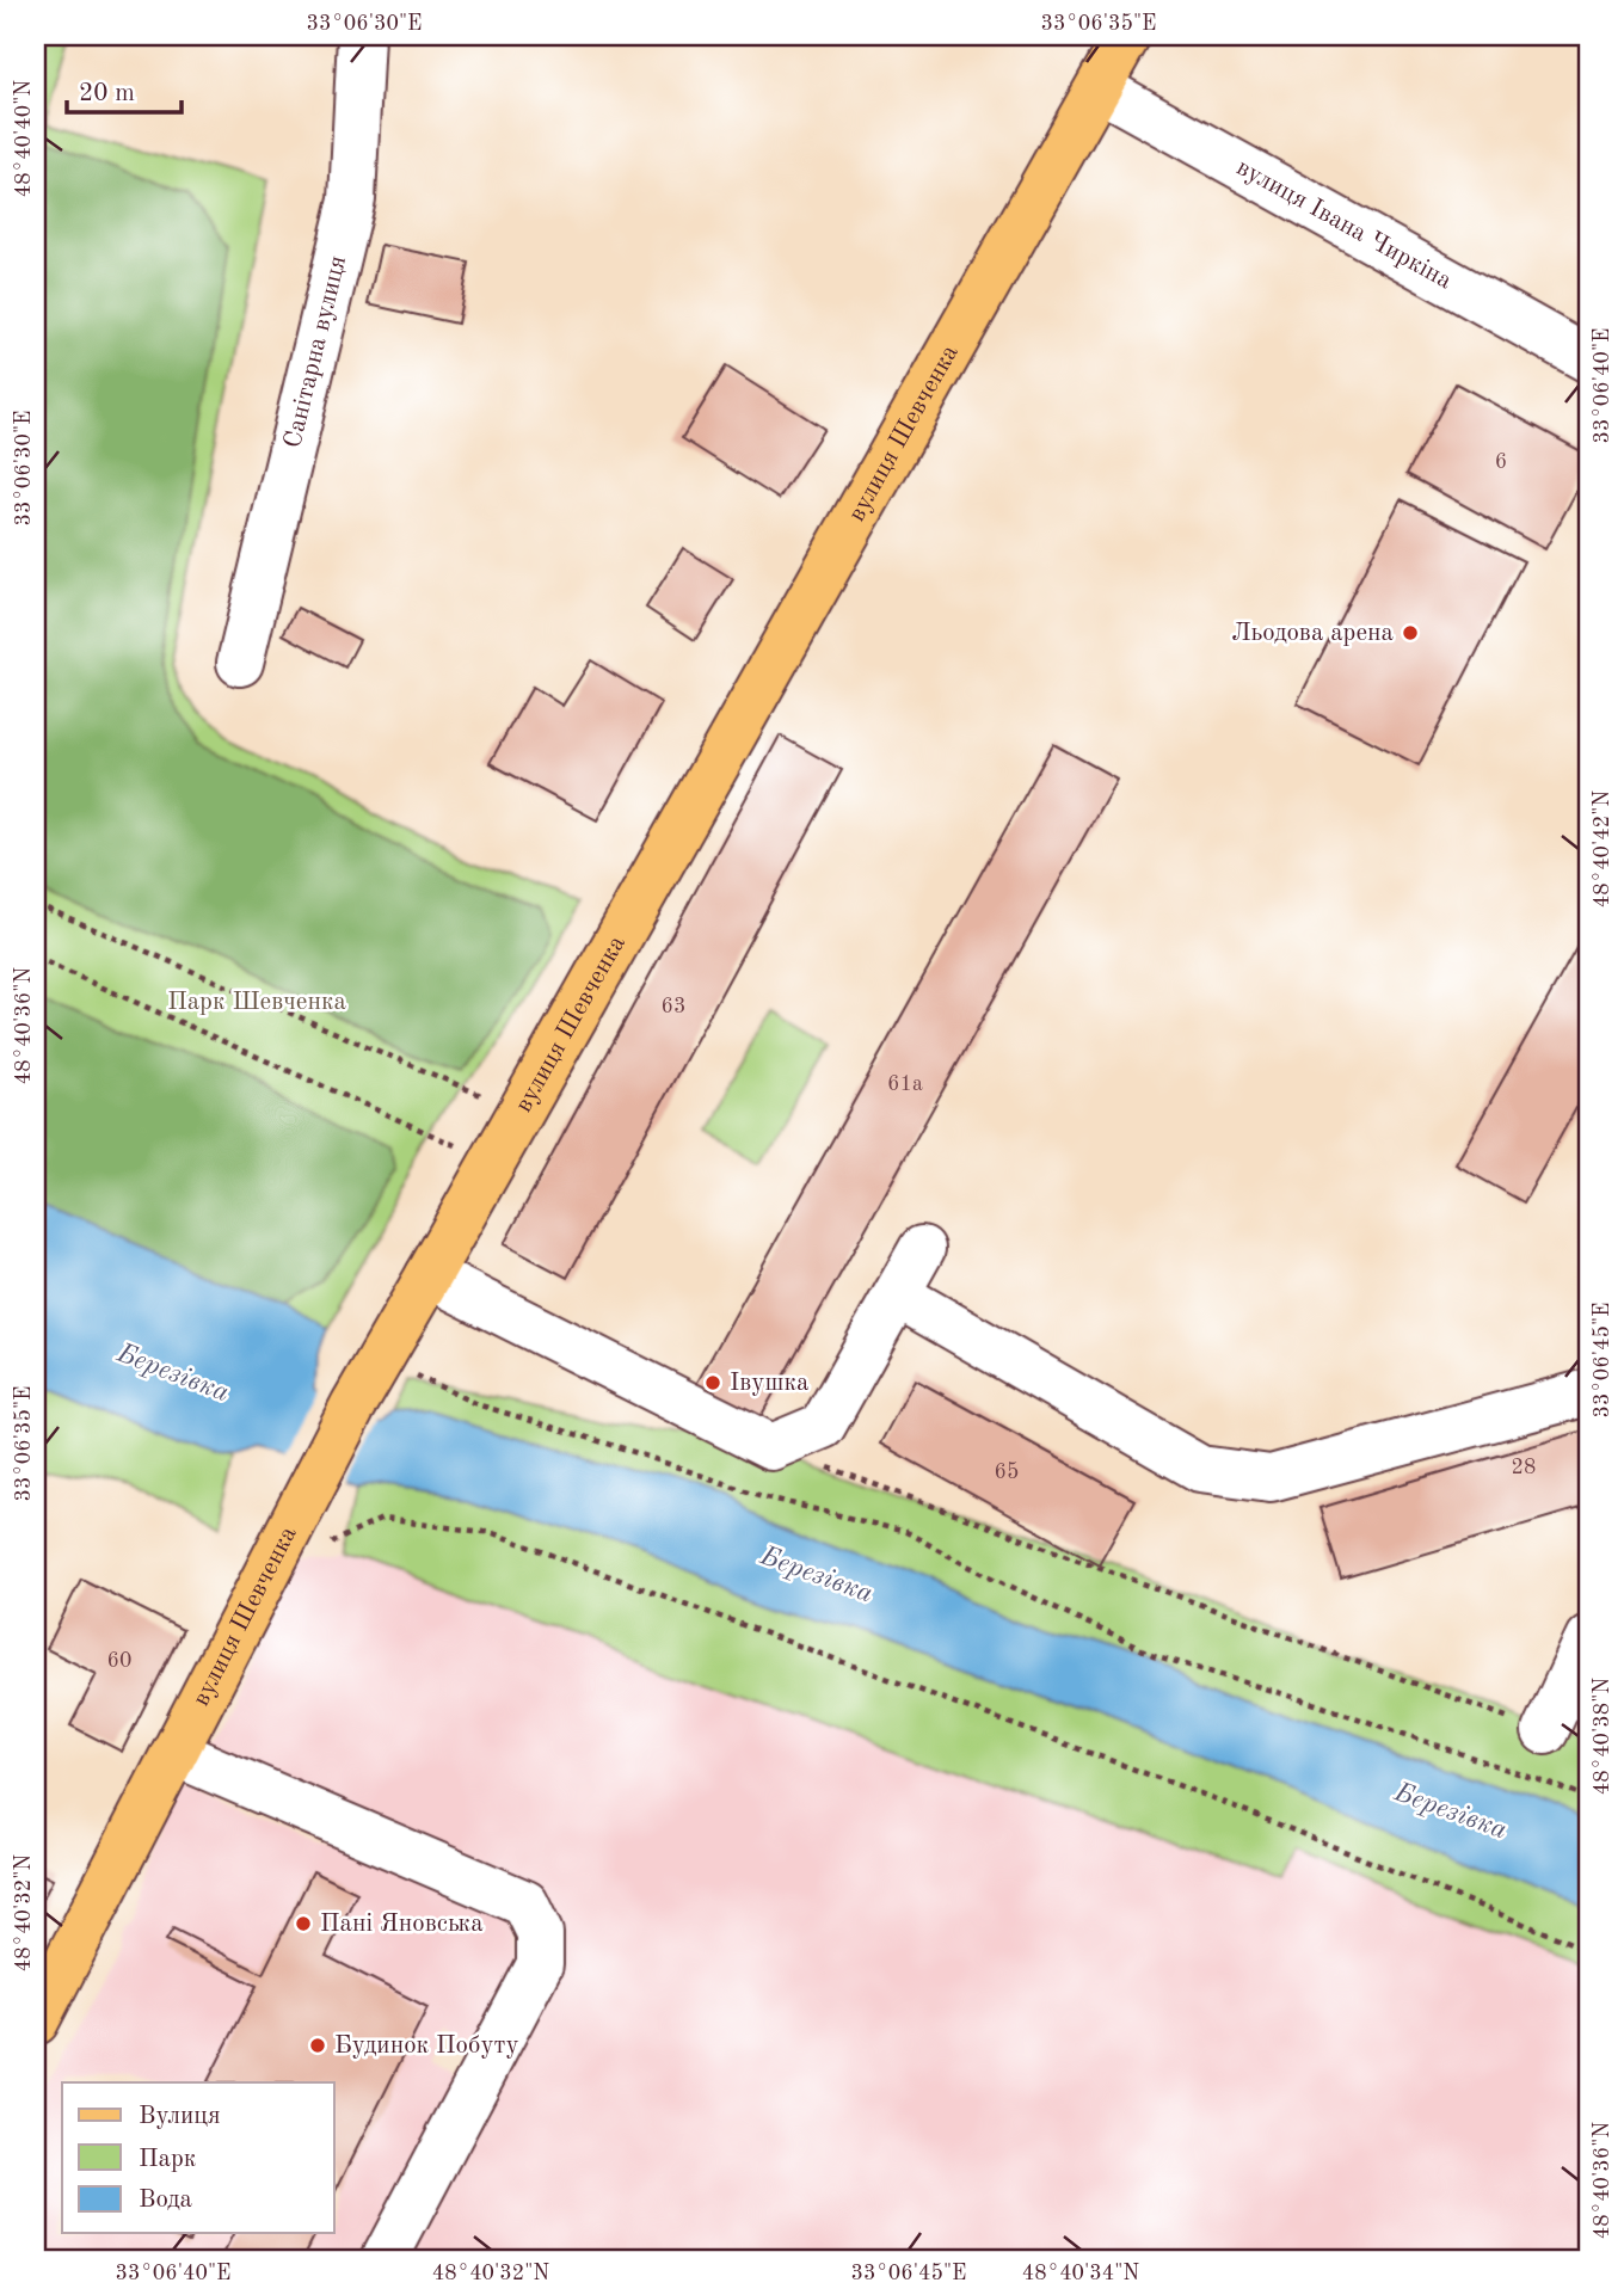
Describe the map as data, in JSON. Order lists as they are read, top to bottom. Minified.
{"streets":{"main road":["вулиця Шевченка"],"street":["вулиця Івана Чиркіна","Санітарна вулиця"]},"crossings":[["вулиця Івана Чиркіна","вулиця Шевченка"]],"water":["Березівка"],"parks":["Парк Шевченка"],"places":["Льодова арена","Івушка","Пані Яновська","Будинок Побуту"],"house_numbers":["6","63","61а","28","65","60"],"legend":["Вулиця","Парк","Вода"],"scale_bar":"20 m","coordinates":["33°06'30\"E","33°06'35\"E","48°40'40\"N","33°06'40\"E","48°40'42\"N","48°40'36\"N","33°06'45\"E","48°40'38\"N","48°40'32\"N","48°40'34\"N"]}
